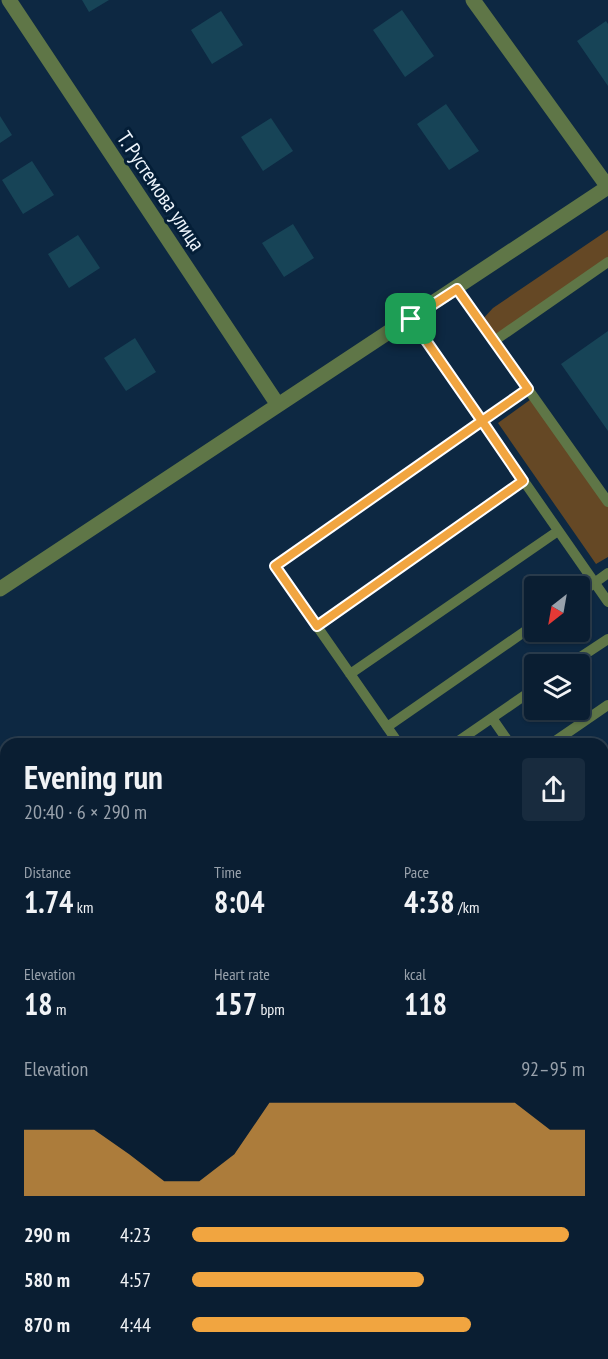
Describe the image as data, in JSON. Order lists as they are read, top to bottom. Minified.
{"streets":{"street":["Т. Рустемова улица"]},"north":"bottom left","page":{"heading":["Evening run","20:40 · 6 × 290 m"],"stats":[["Distance","1.74 km"],["Time","8:04"],["Pace","4:38 /km"],["Elevation","18 m"],["Heart rate","157 bpm"],["kcal","118"]],"chart":["Elevation","92–95 m"],"list":[{"name":"290 m","note":"4:23"},{"name":"580 m","note":"4:57"},{"name":"870 m","note":"4:44"}]}}
